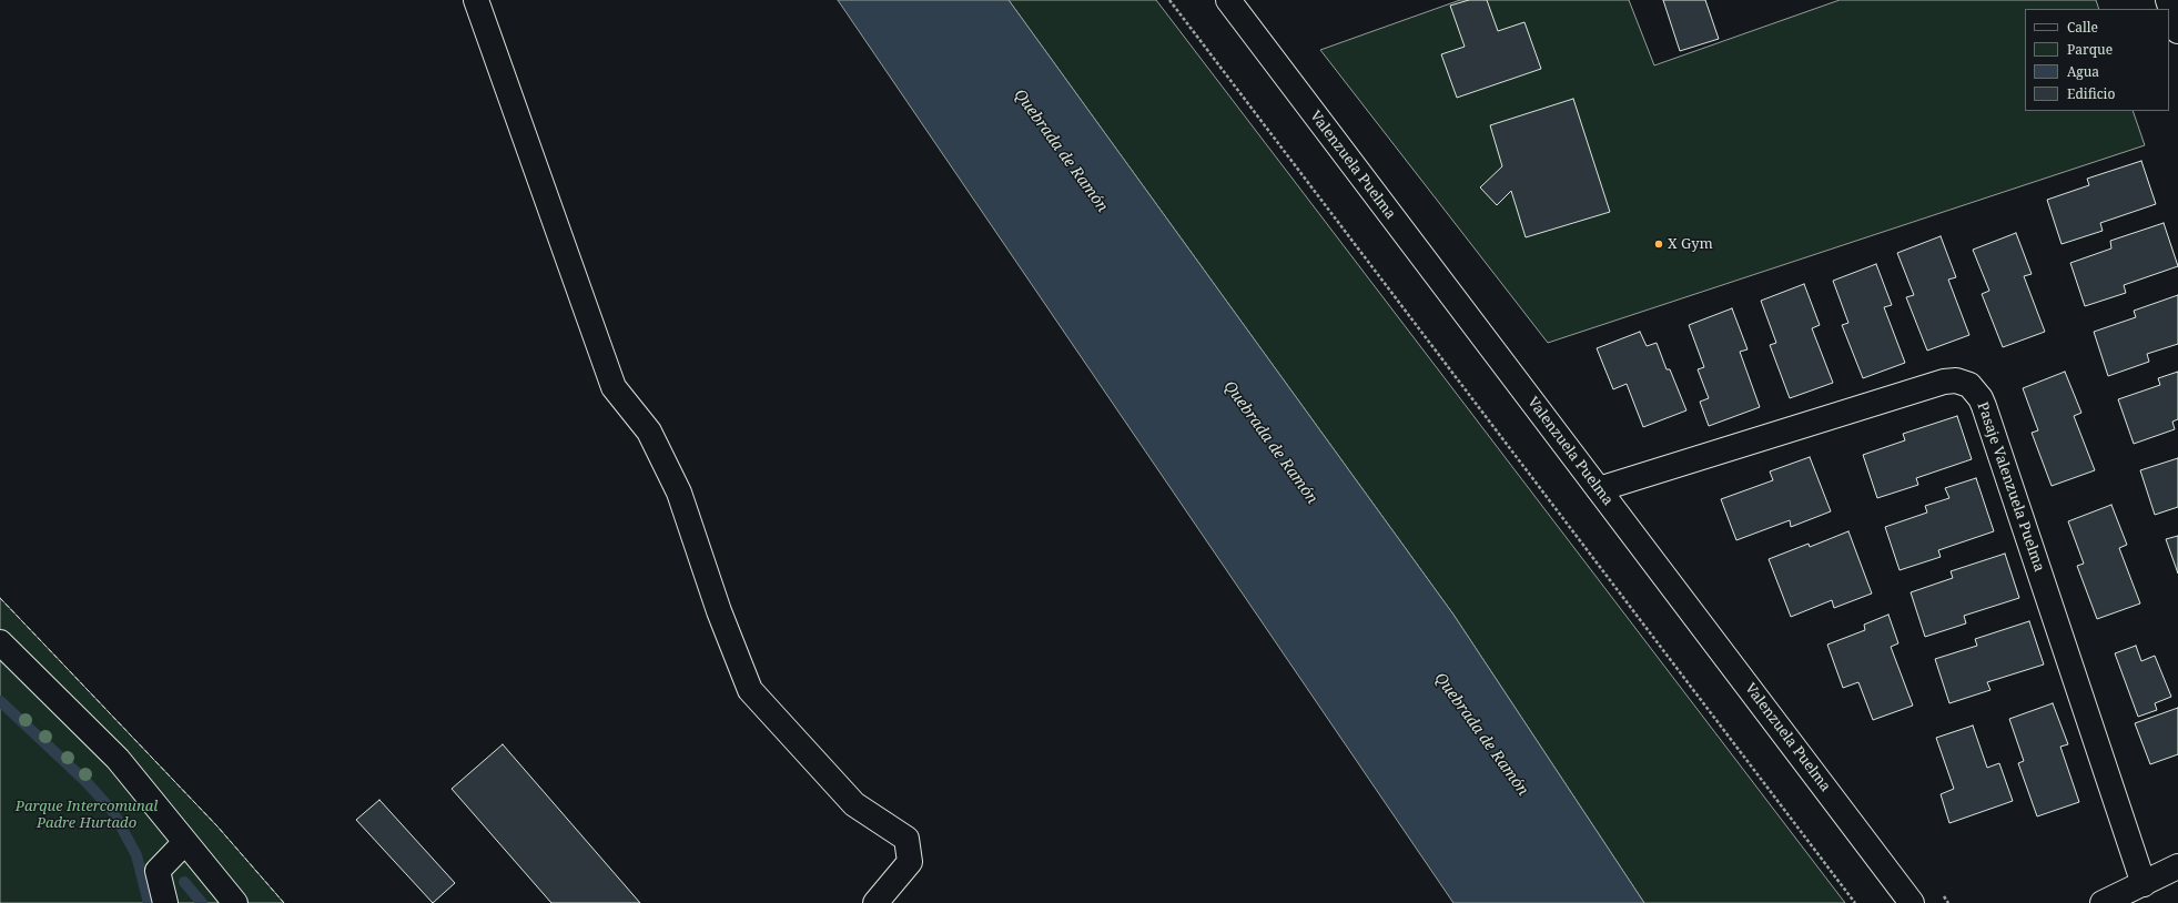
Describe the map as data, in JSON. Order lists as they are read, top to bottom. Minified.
{"streets":{"main road":["Valenzuela Puelma","Pasaje Valenzuela Puelma"]},"crossings":[["Valenzuela Puelma","Pasaje Valenzuela Puelma"]],"water":["Quebrada de Ramón"],"parks":["Parque Intercomunal Padre Hurtado"],"places":["X Gym"],"legend":["Calle","Parque","Agua","Edificio"]}
